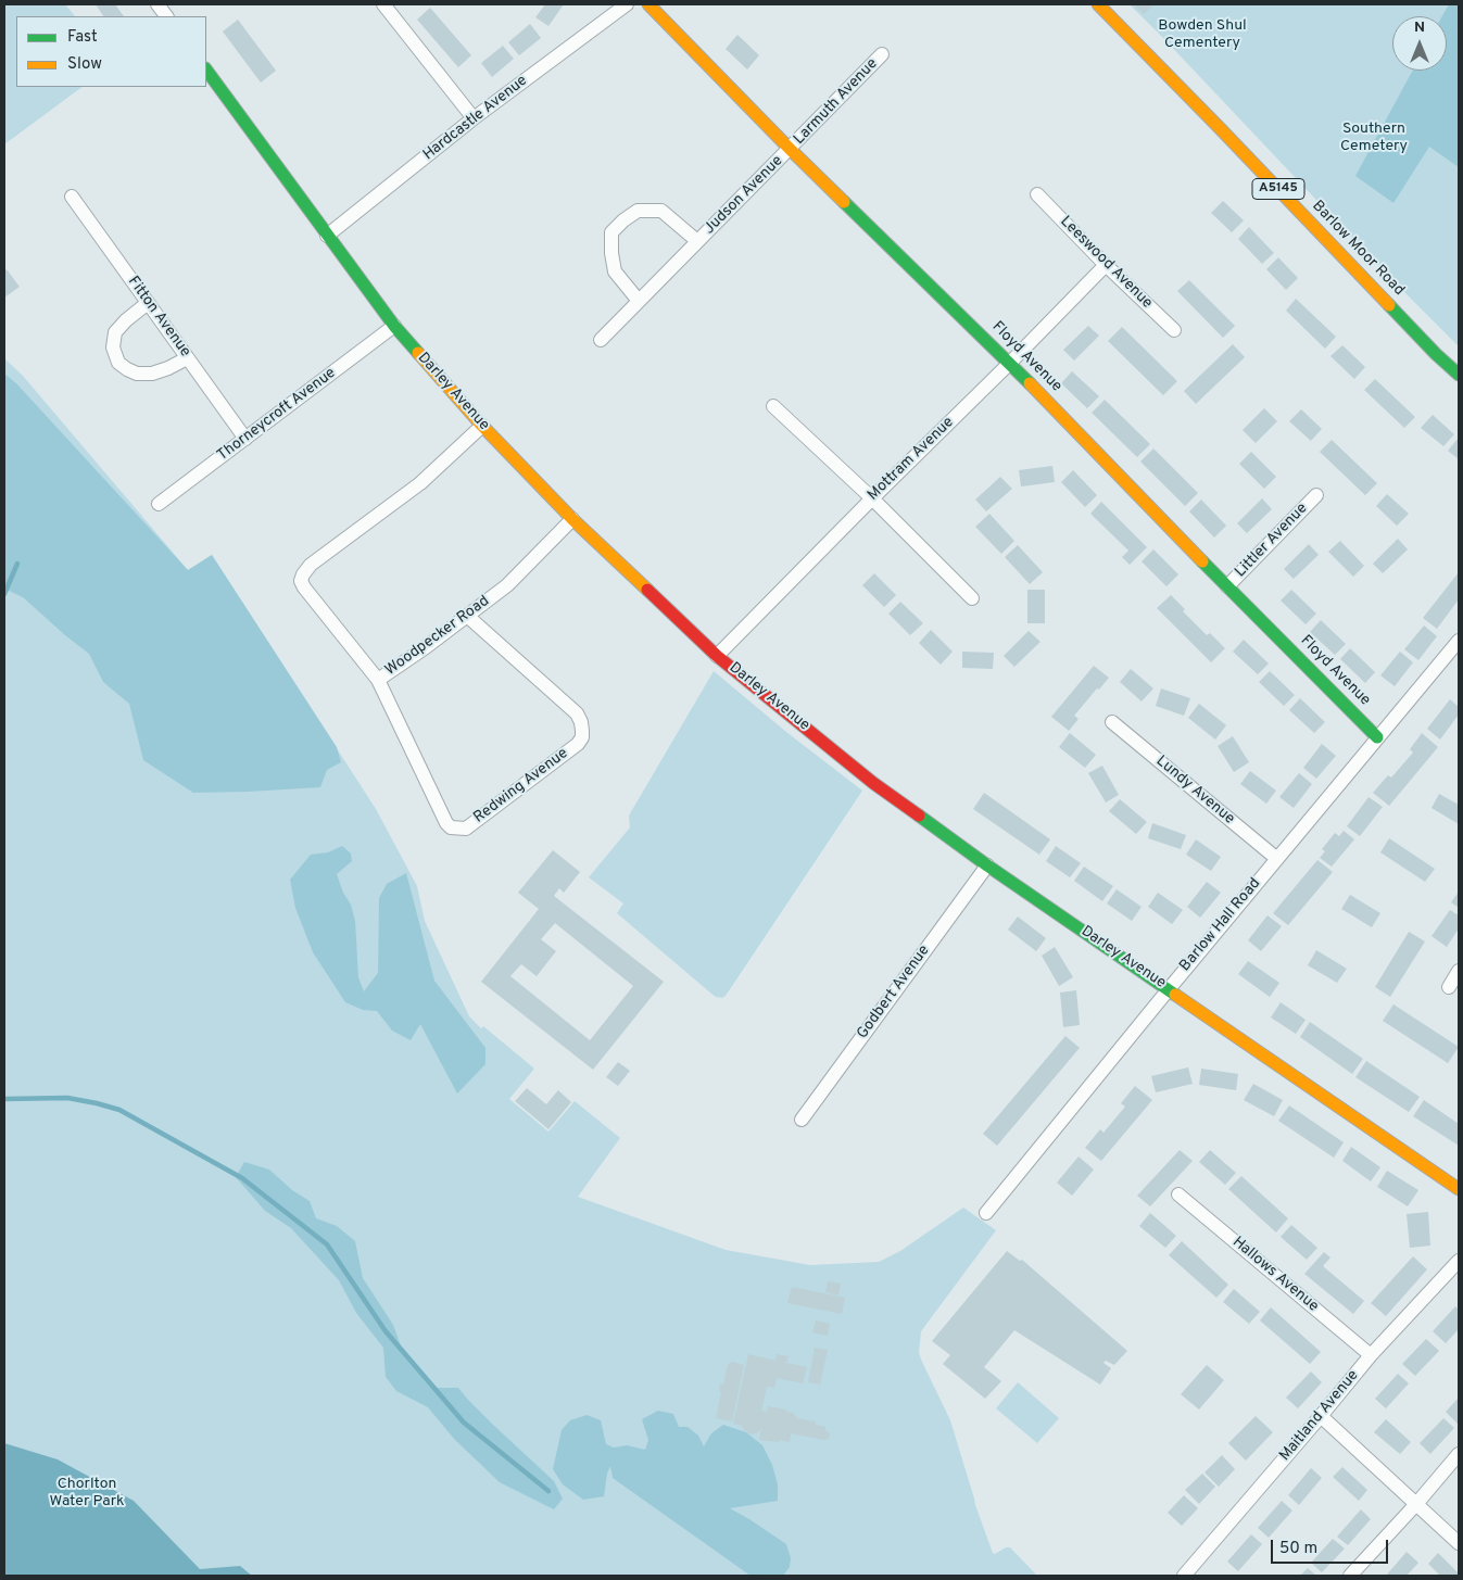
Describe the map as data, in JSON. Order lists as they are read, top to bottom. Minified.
{"streets":{"street":["Larmuth Avenue","Hardcastle Avenue","A5145","Judson Avenue","Barlow Moor Road","Leeswood Avenue","Fitton Avenue","Floyd Avenue","Darley Avenue","Thorneycroft Avenue","Mottram Avenue","Littler Avenue","Woodpecker Road","Redwing Avenue","Lundy Avenue","Barlow Hall Road","Godbert Avenue","Hallows Avenue","Maitland Avenue"]},"crossings":[["Larmuth Avenue","Judson Avenue"],["Larmuth Avenue","Floyd Avenue"],["Hardcastle Avenue","Darley Avenue"],["Judson Avenue","Floyd Avenue"],["Leeswood Avenue","Mottram Avenue"],["Fitton Avenue","Thorneycroft Avenue"],["Floyd Avenue","Mottram Avenue"],["Floyd Avenue","Littler Avenue"],["Floyd Avenue","Barlow Hall Road"],["Darley Avenue","Thorneycroft Avenue"],["Darley Avenue","Mottram Avenue"],["Darley Avenue","Woodpecker Road"],["Darley Avenue","Barlow Hall Road"],["Darley Avenue","Godbert Avenue"],["Woodpecker Road","Redwing Avenue"],["Lundy Avenue","Barlow Hall Road"],["Hallows Avenue","Maitland Avenue"]],"parks":["Bowden Shul Cementery","Southern Cemetery","Chorlton Water Park"],"legend":["Fast","Slow"],"scale_bar":"50 m","north":"top"}
